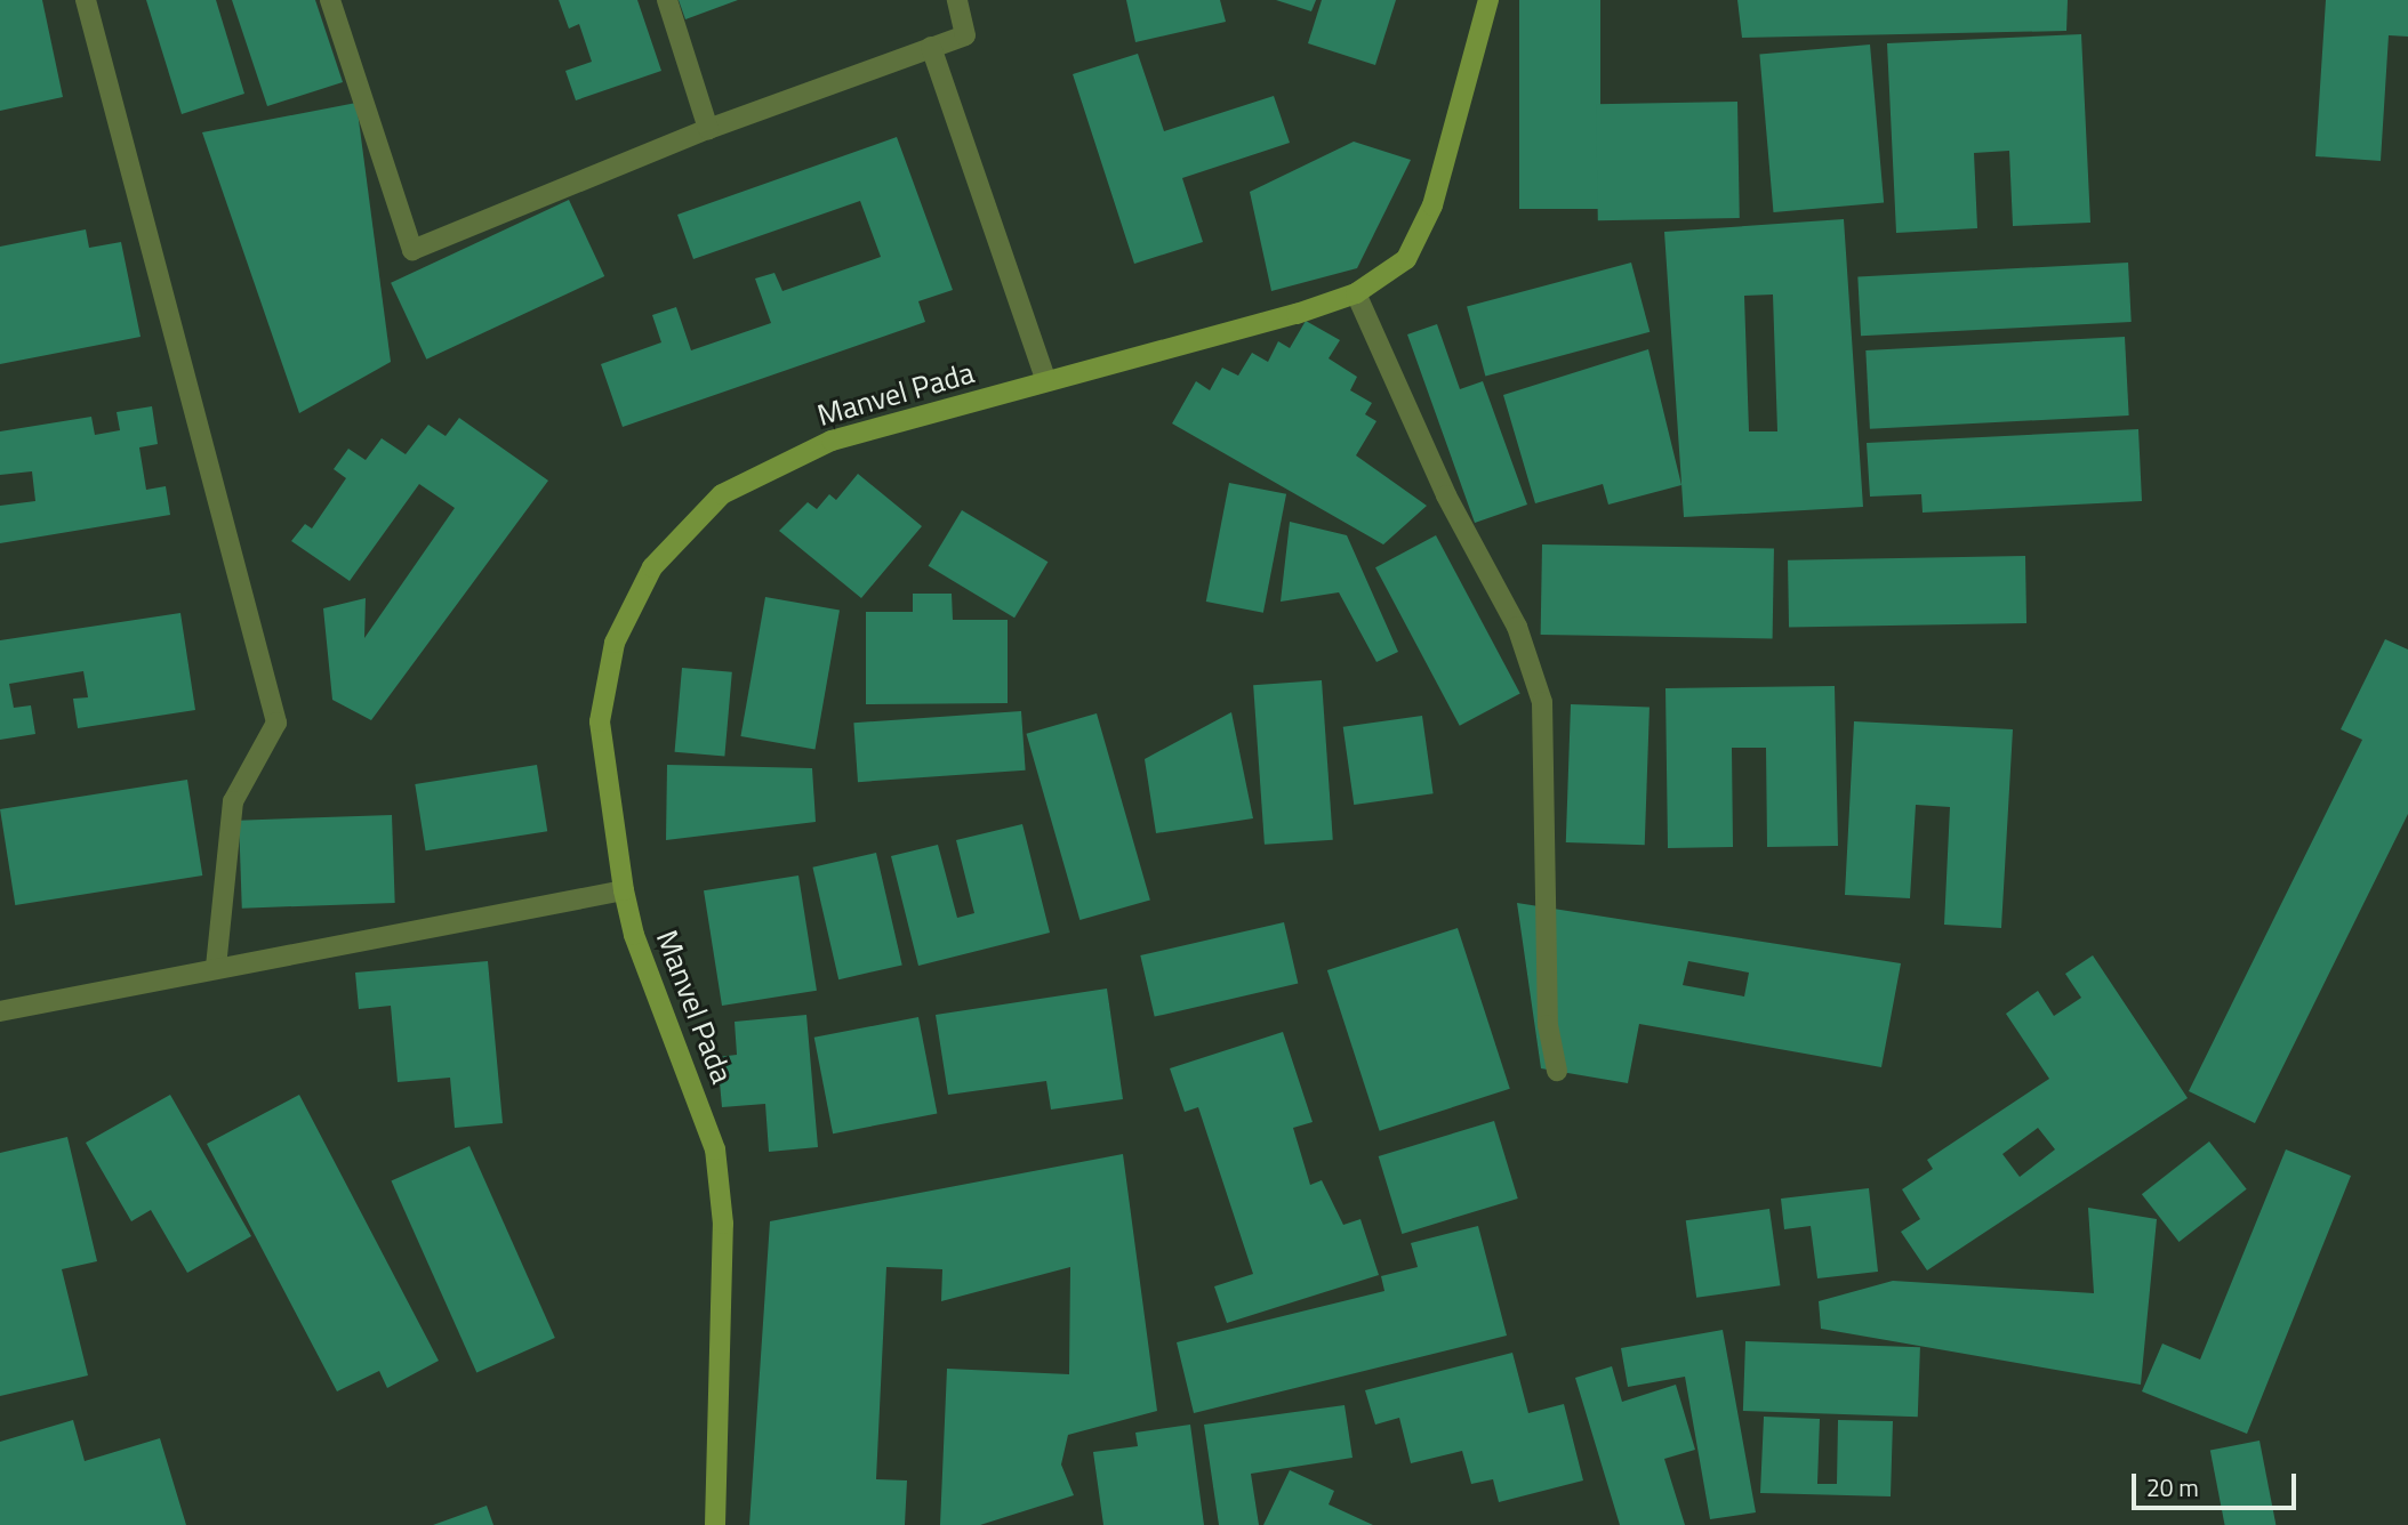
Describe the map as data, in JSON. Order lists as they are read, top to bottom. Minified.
{"streets":{"main road":["Manvel Pada"]},"scale_bar":"20 m"}
